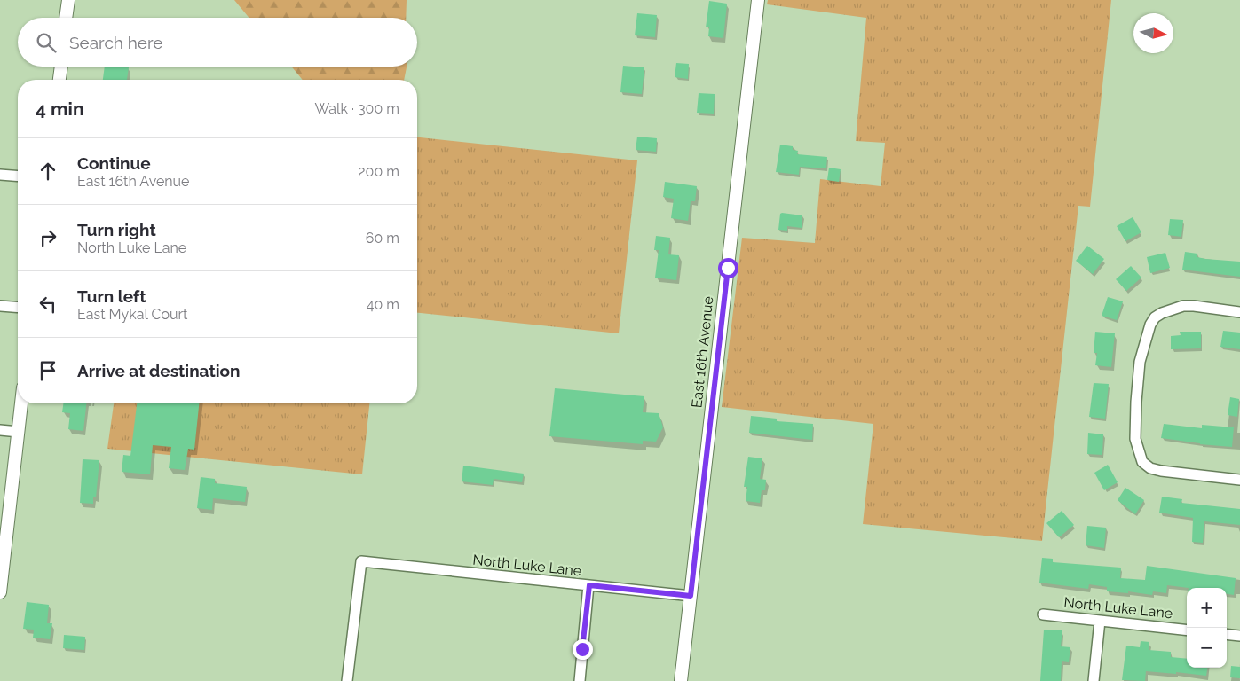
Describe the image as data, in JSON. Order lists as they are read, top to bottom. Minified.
{"streets":{"street":["East 16th Avenue","North Luke Lane"]},"crossings":[["East 16th Avenue","North Luke Lane"]],"north":"right","page":{"search":"Search here","heading":["4 min","Walk · 300 m"],"list":[["Continue","East 16th Avenue","200 m"],["Turn right","North Luke Lane","60 m"],["Turn left","East Mykal Court","40 m"],"Arrive at destination"],"map_buttons":["+","−"]}}
